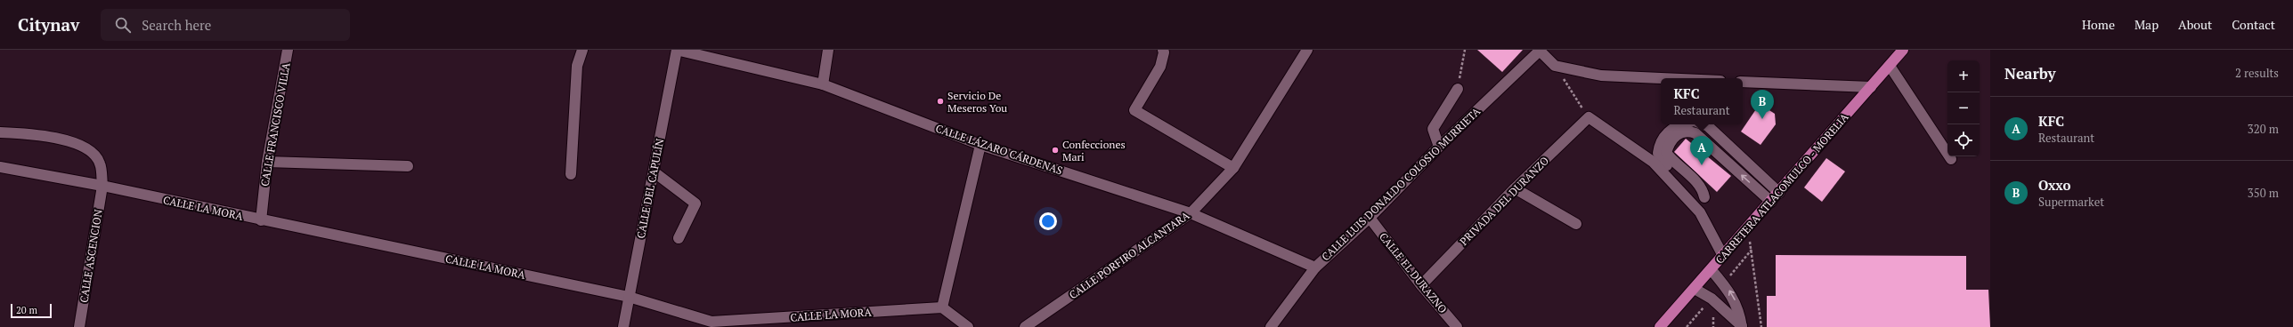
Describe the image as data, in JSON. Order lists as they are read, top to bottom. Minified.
{"streets":{"main road":["CARRETERA ATLACOMULCO - MORELIA"],"street":["CALLE FRANCISCO VILLA","CALLE LÁZARO CÁRDENAS","CALLE LUIS DONALDO COLOSIO MURRIETA","CALLE DEL CAPULÍN","PRIVADA DEL DURANZO","CALLE LA MORA","CALLE PORFIRO ALCANTARA","CALLE ASCENCION","CALLE EL DURAZNO"]},"crossings":[["CALLE FRANCISCO VILLA","CALLE LA MORA"],["CALLE LÁZARO CÁRDENAS","CALLE LUIS DONALDO COLOSIO MURRIETA"],["CALLE LÁZARO CÁRDENAS","CALLE DEL CAPULÍN"],["CALLE LÁZARO CÁRDENAS","CALLE PORFIRO ALCANTARA"],["CALLE LUIS DONALDO COLOSIO MURRIETA","CALLE EL DURAZNO"],["CALLE DEL CAPULÍN","CALLE LA MORA"],["PRIVADA DEL DURANZO","CALLE EL DURAZNO"],["CALLE LA MORA","CALLE ASCENCION"]],"places":["Servicio De Meseros You","Confecciones Mari"],"scale_bar":"20 m","page":{"header":"Citynav","search":"Search here","nav":["Home","Map","About","Contact"],"heading":["Nearby","2 results"],"map_buttons":["+","−"],"popup":["KFC","Restaurant"],"pins":["B","A"],"list":[{"mark":"A","name":"KFC","note":"Restaurant","value":"320 m"},{"mark":"B","name":"Oxxo","note":"Supermarket","value":"350 m"}],"scale":"20 m"}}
